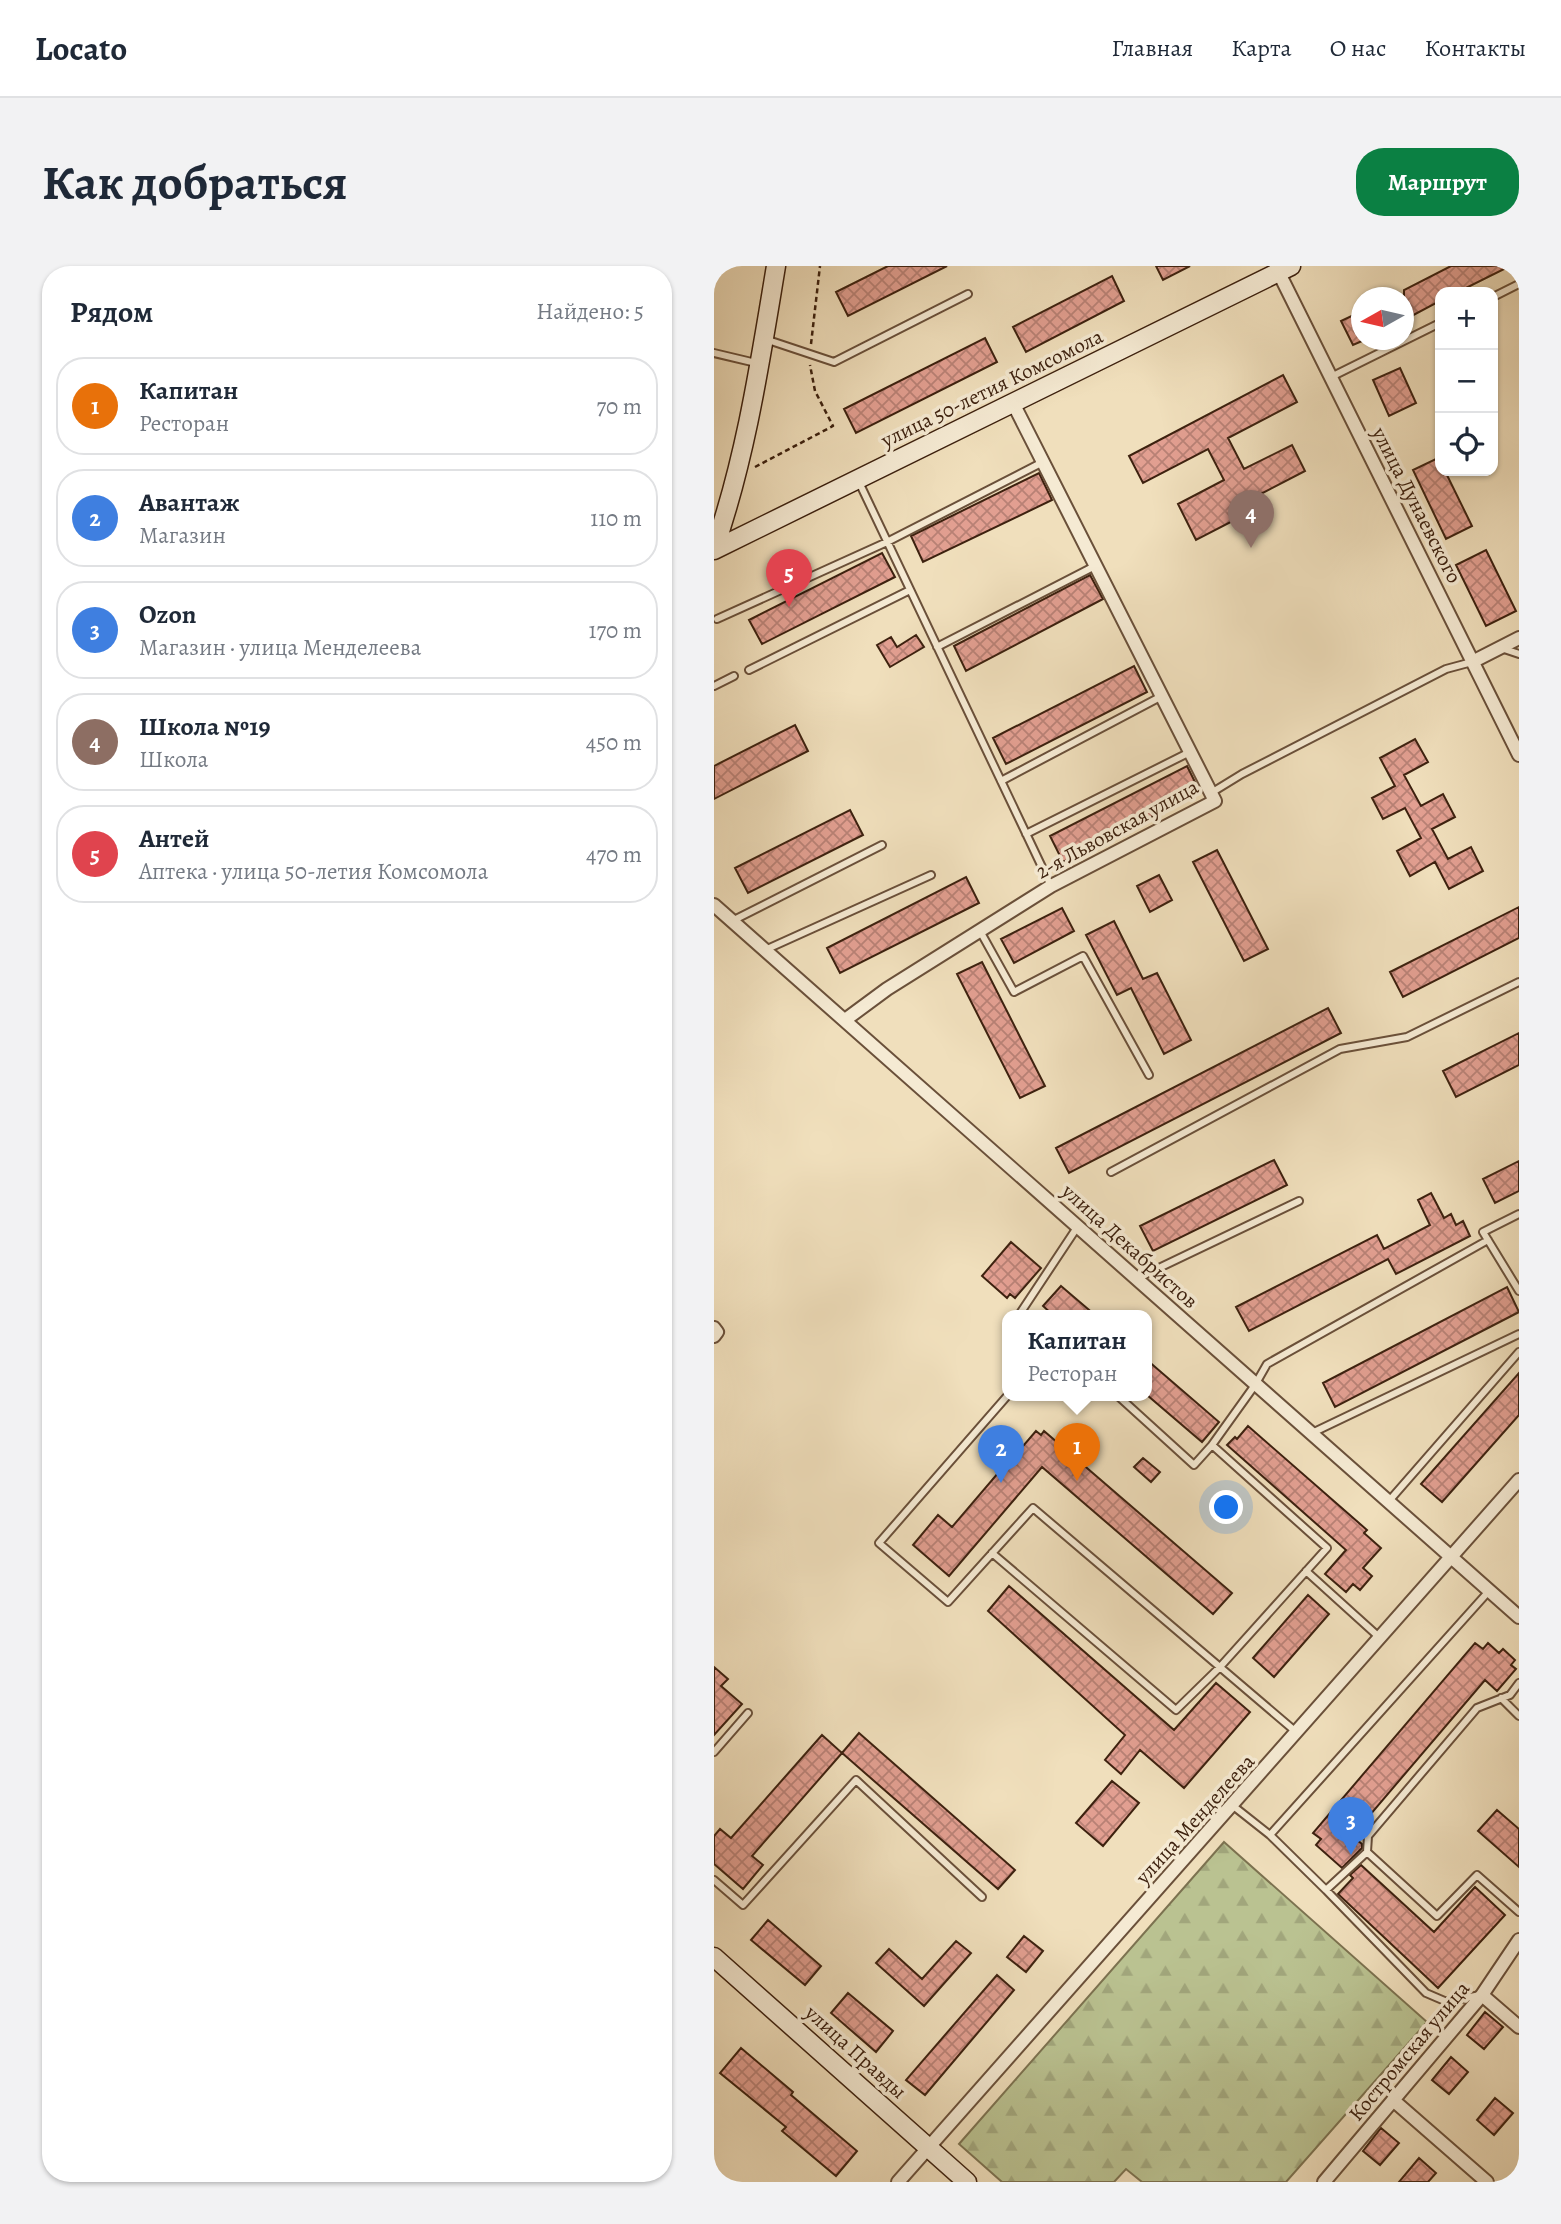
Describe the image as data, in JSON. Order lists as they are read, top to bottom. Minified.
{"streets":{"street":["улица 50-летия Комсомола","улица Дунаевского","2-я Львовская улица","улица Декабристов","улица Менделеева","Костромская улица","улица Правды"]},"crossings":[["улица 50-летия Комсомола","улица Дунаевского"],["улица 50-летия Комсомола","2-я Львовская улица"],["2-я Львовская улица","улица Декабристов"],["улица Декабристов","улица Менделеева"],["улица Менделеева","улица Правды"]],"north":"left","page":{"header":"Locato","nav":["Главная","Карта","О нас","Контакты"],"buttons":"Маршрут","title":"Как добраться","heading":["Рядом","Найдено: 5"],"map_buttons":["+","−"],"list":[{"mark":"1","name":"Капитан","note":"Ресторан","value":"70 m"},{"mark":"2","name":"Авантаж","note":"Магазин","value":"110 m"},{"mark":"3","name":"Ozon","note":"Магазин · улица Менделеева","value":"170 m"},{"mark":"4","name":"Школа №19","note":"Школа","value":"450 m"},{"mark":"5","name":"Антей","note":"Аптека · улица 50-летия Комсомола","value":"470 m"}],"pins":["4","5","1","2","3"],"popup":["Капитан","Ресторан"]}}
